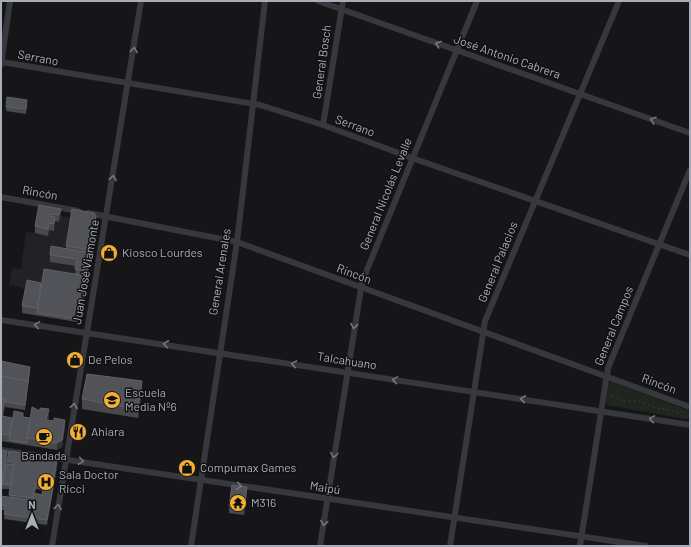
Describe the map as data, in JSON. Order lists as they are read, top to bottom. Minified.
{"streets":{"street":["José Antonio Cabrera","Serrano","General Bosch","Rincón","General Nicolás Levalle","General Palacios","Juan José Viamonte","General Arenales","General Campos","Talcahuano","Maipú"]},"crossings":[["José Antonio Cabrera","General Bosch"],["José Antonio Cabrera","General Nicolás Levalle"],["José Antonio Cabrera","General Palacios"],["Serrano","General Bosch"],["Serrano","General Nicolás Levalle"],["Serrano","General Palacios"],["Serrano","Juan José Viamonte"],["Serrano","General Arenales"],["Serrano","General Campos"],["Rincón","General Nicolás Levalle"],["Rincón","General Palacios"],["Rincón","Juan José Viamonte"],["Rincón","General Arenales"],["Rincón","General Campos"],["General Nicolás Levalle","Talcahuano"],["General Nicolás Levalle","Maipú"],["General Palacios","Talcahuano"],["General Palacios","Maipú"],["Juan José Viamonte","Talcahuano"],["Juan José Viamonte","Maipú"],["General Arenales","Talcahuano"],["General Arenales","Maipú"],["General Campos","Talcahuano"],["General Campos","Maipú"]],"one_way":["José Antonio Cabrera","General Nicolás Levalle","Juan José Viamonte","Talcahuano","Maipú"],"places":{"shop":["Kiosco Lourdes","De Pelos","Compumax Games"],"school or university":["Escuela Media Nº6"],"restaurant":["Ahiara"],"cafe":["Bandada"],"hospital":["Sala Doctor Ricci"],"temple":["M316"]},"north":"top"}
